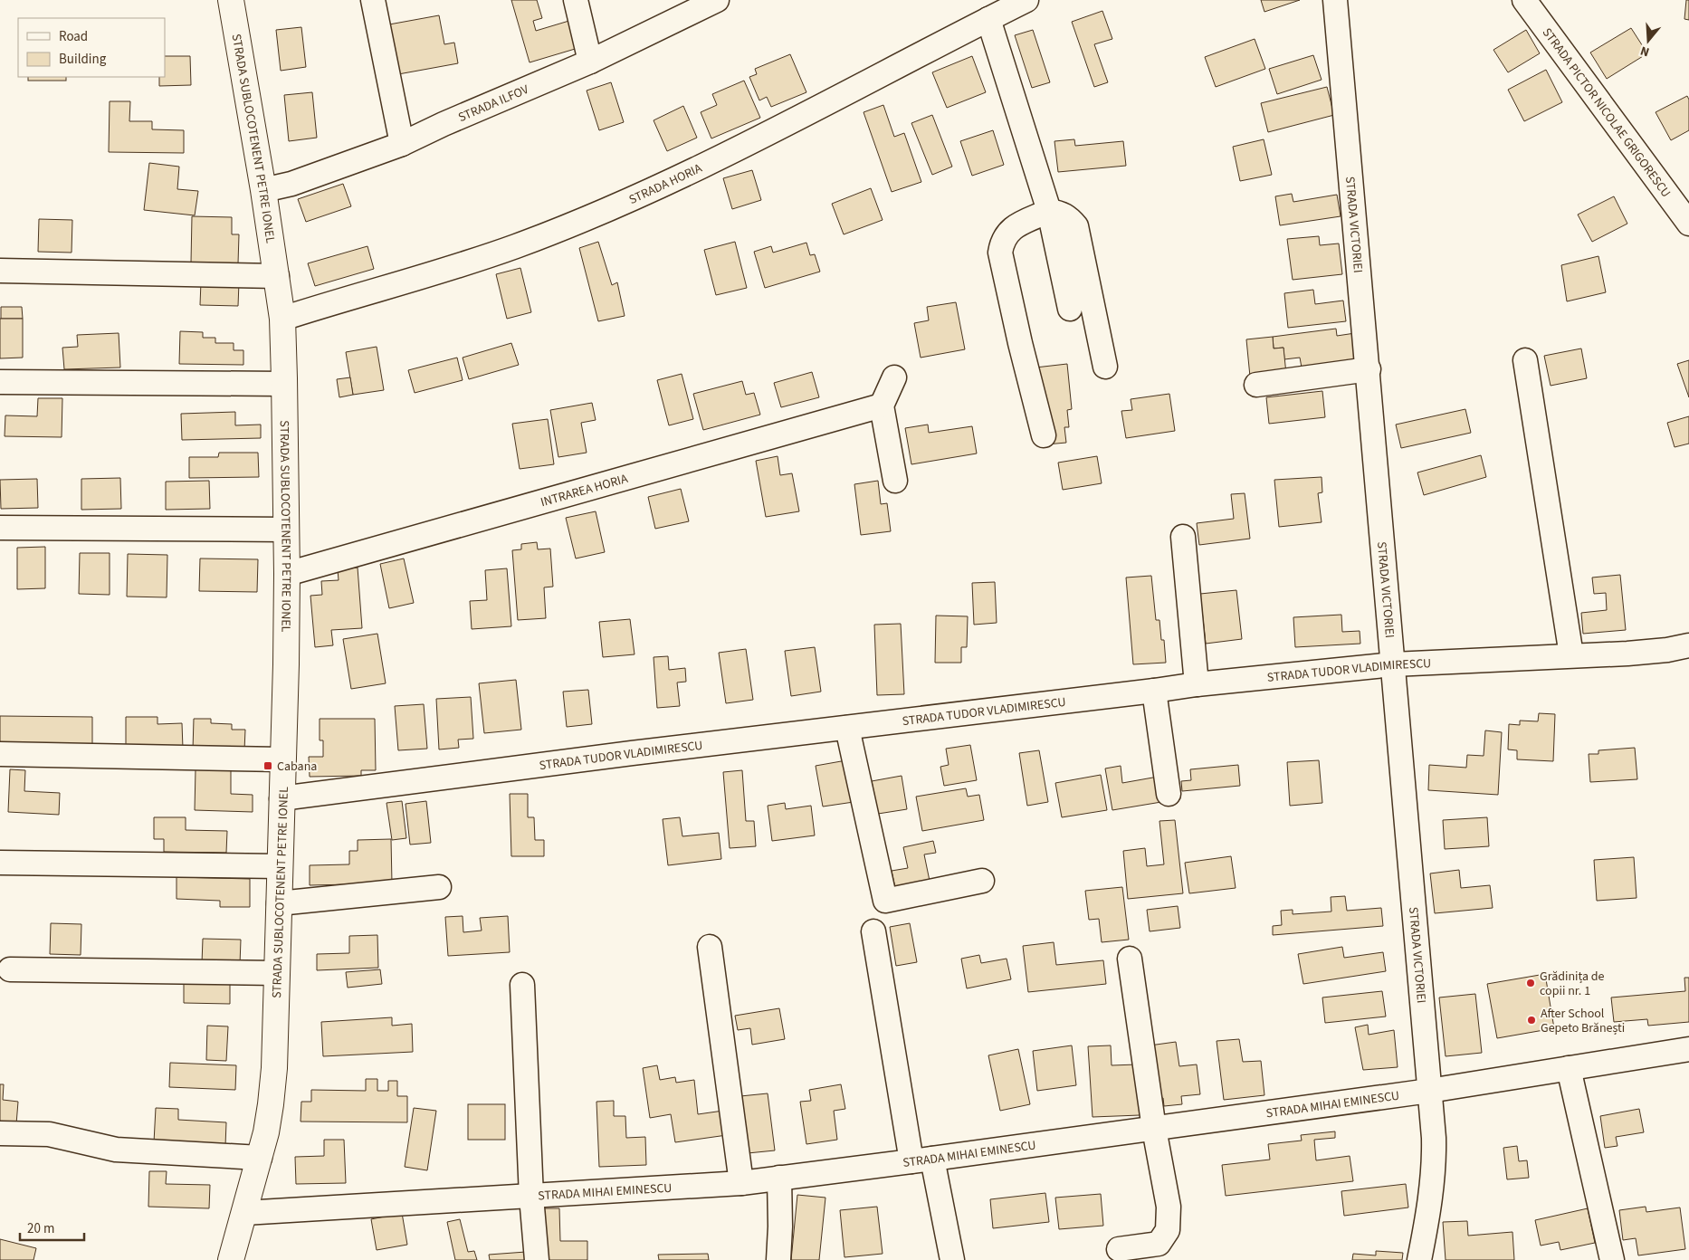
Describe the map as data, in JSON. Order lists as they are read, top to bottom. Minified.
{"streets":{"main road":["STRADA SUBLOCOTENENT PETRE IONEL"],"street":["STRADA ILFOV","STRADA PICTOR NICOLAE GRIGORESCU","STRADA HORIA","STRADA VICTORIEI","INTRAREA HORIA","STRADA TUDOR VLADIMIRESCU","STRADA MIHAI EMINESCU"]},"crossings":[["STRADA ILFOV","STRADA SUBLOCOTENENT PETRE IONEL"],["STRADA SUBLOCOTENENT PETRE IONEL","STRADA HORIA"],["STRADA SUBLOCOTENENT PETRE IONEL","INTRAREA HORIA"],["STRADA SUBLOCOTENENT PETRE IONEL","STRADA TUDOR VLADIMIRESCU"],["STRADA SUBLOCOTENENT PETRE IONEL","STRADA MIHAI EMINESCU"],["STRADA VICTORIEI","STRADA TUDOR VLADIMIRESCU"],["STRADA VICTORIEI","STRADA MIHAI EMINESCU"]],"places":{"transit":["Cabana"],"other":["Grădinița de copii nr. 1","After School Gepeto Brănești"]},"legend":["Road","Building"],"scale_bar":"20 m","north":"bottom"}
